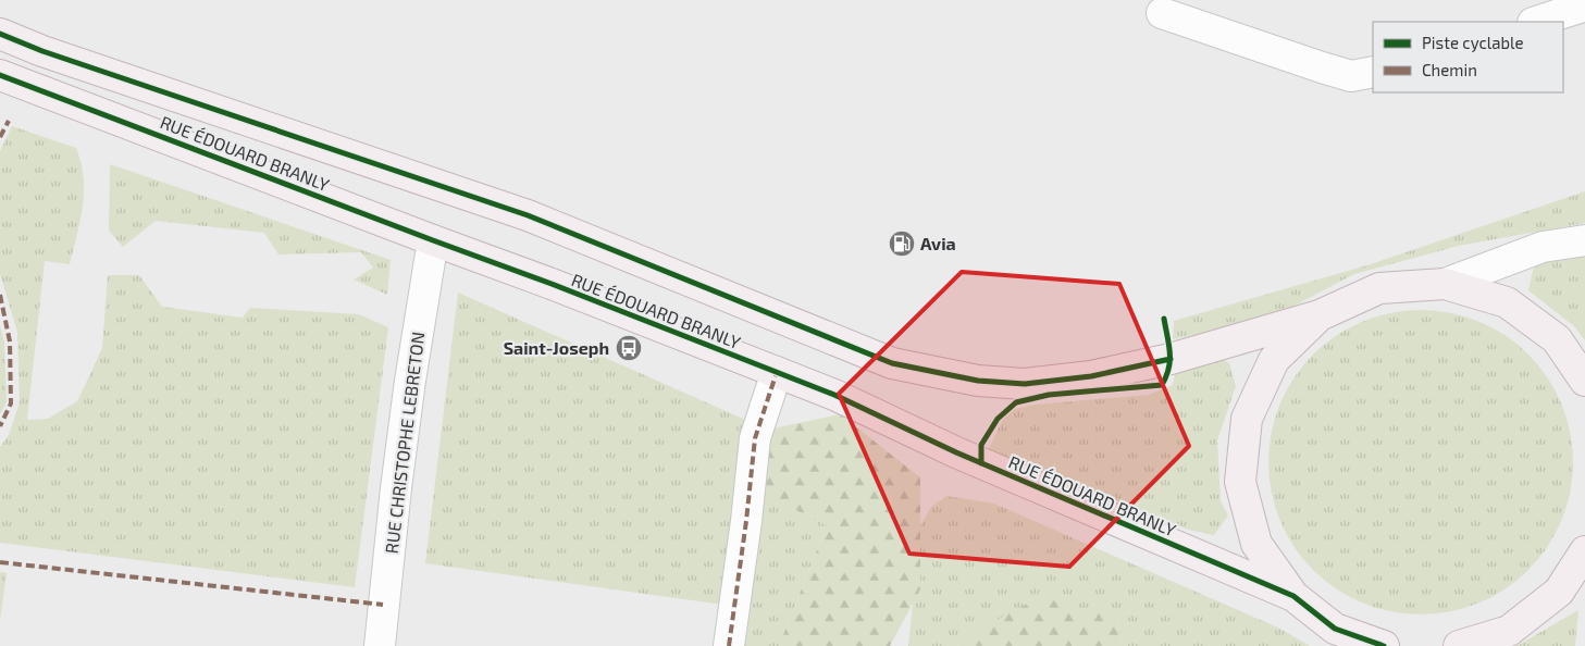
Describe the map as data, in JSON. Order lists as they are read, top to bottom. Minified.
{"streets":{"main road":["RUE ÉDOUARD BRANLY"],"street":["RUE CHRISTOPHE LEBRETON"]},"crossings":[["RUE ÉDOUARD BRANLY","RUE CHRISTOPHE LEBRETON"]],"places":{"fuel station":["Avia"],"bus stop":["Saint-Joseph"]},"legend":["Piste cyclable","Chemin"]}
